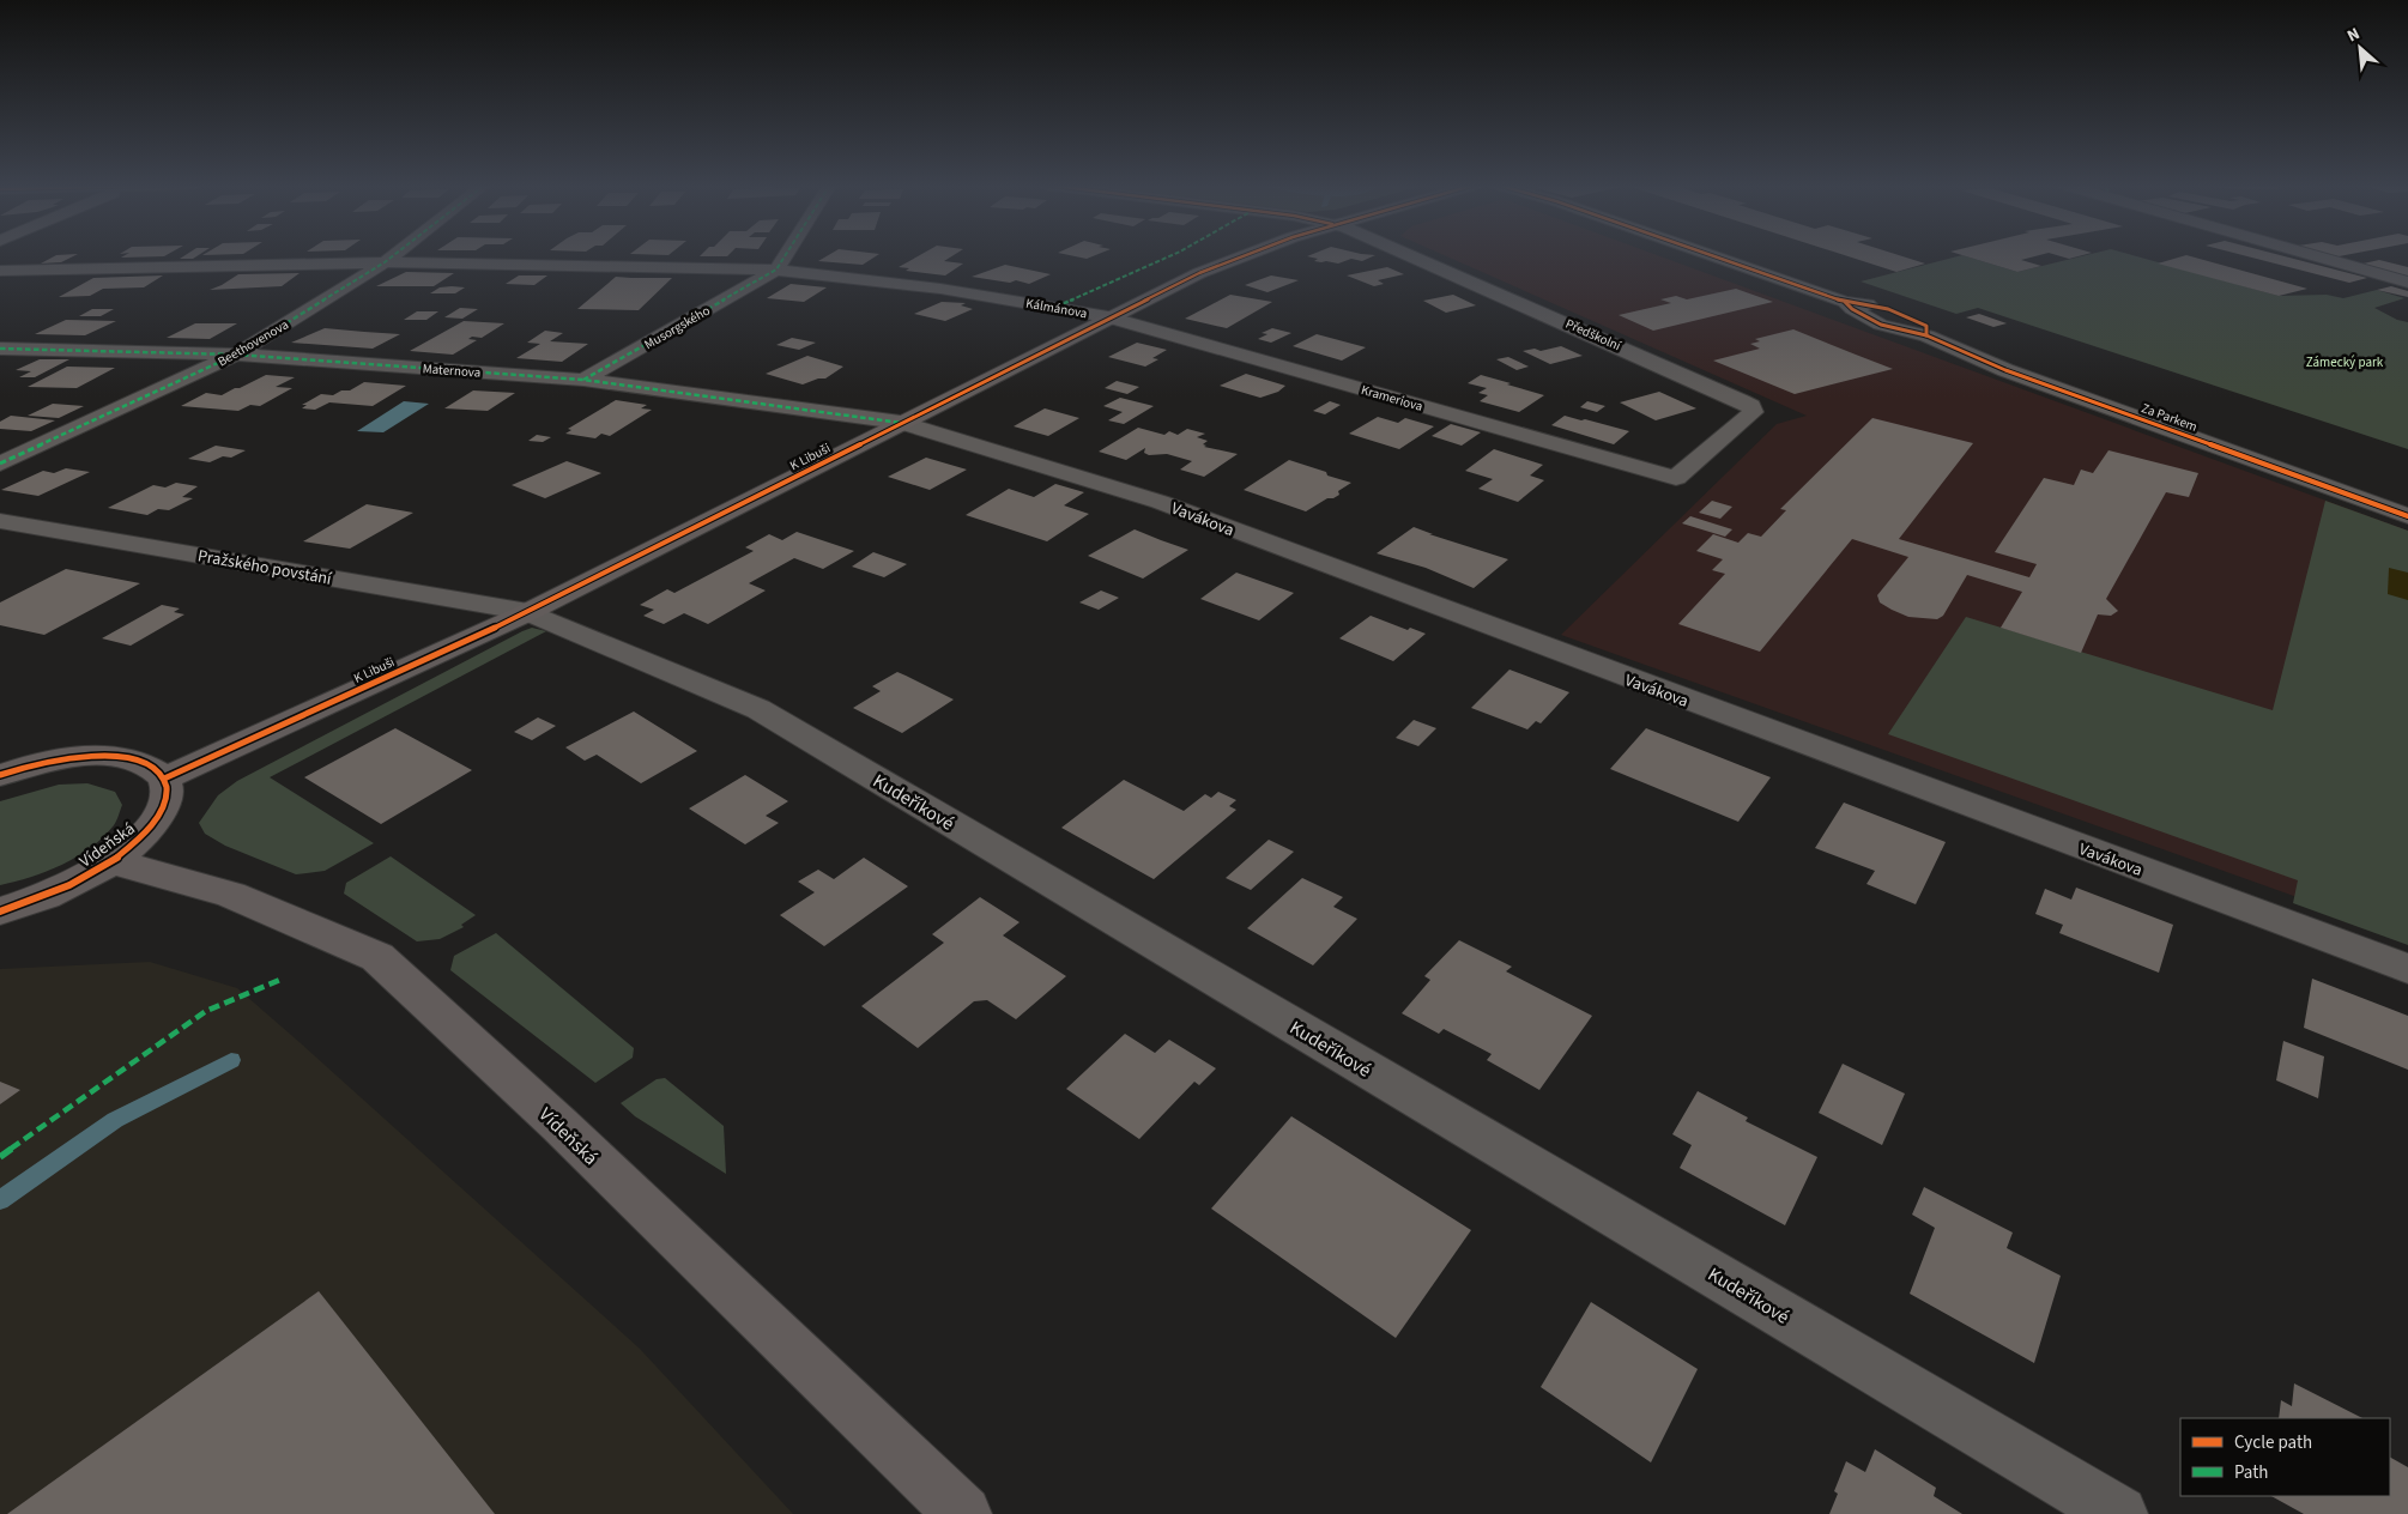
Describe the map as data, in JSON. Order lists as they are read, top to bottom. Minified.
{"streets":{"street":["Kálmánova","Musorgského","Předškolní","Beethovenova","Maternova","Krameriova","Za Parkem","K Libuši","Vavákova","Pražského povstání","Kudeříkové","Vídeňská"]},"crossings":[["Kálmánova","Musorgského"],["Kálmánova","Beethovenova"],["Kálmánova","Krameriova"],["Kálmánova","K Libuši"],["Musorgského","Maternova"],["Předškolní","Krameriova"],["Beethovenova","Maternova"],["Maternova","K Libuši"],["Maternova","Vavákova"],["Krameriova","K Libuši"],["K Libuši","Vavákova"],["K Libuši","Pražského povstání"],["K Libuši","Kudeříkové"],["K Libuši","Vídeňská"],["Pražského povstání","Kudeříkové"]],"parks":["Zámecký park"],"legend":["Cycle path","Path"],"north":"top left"}
